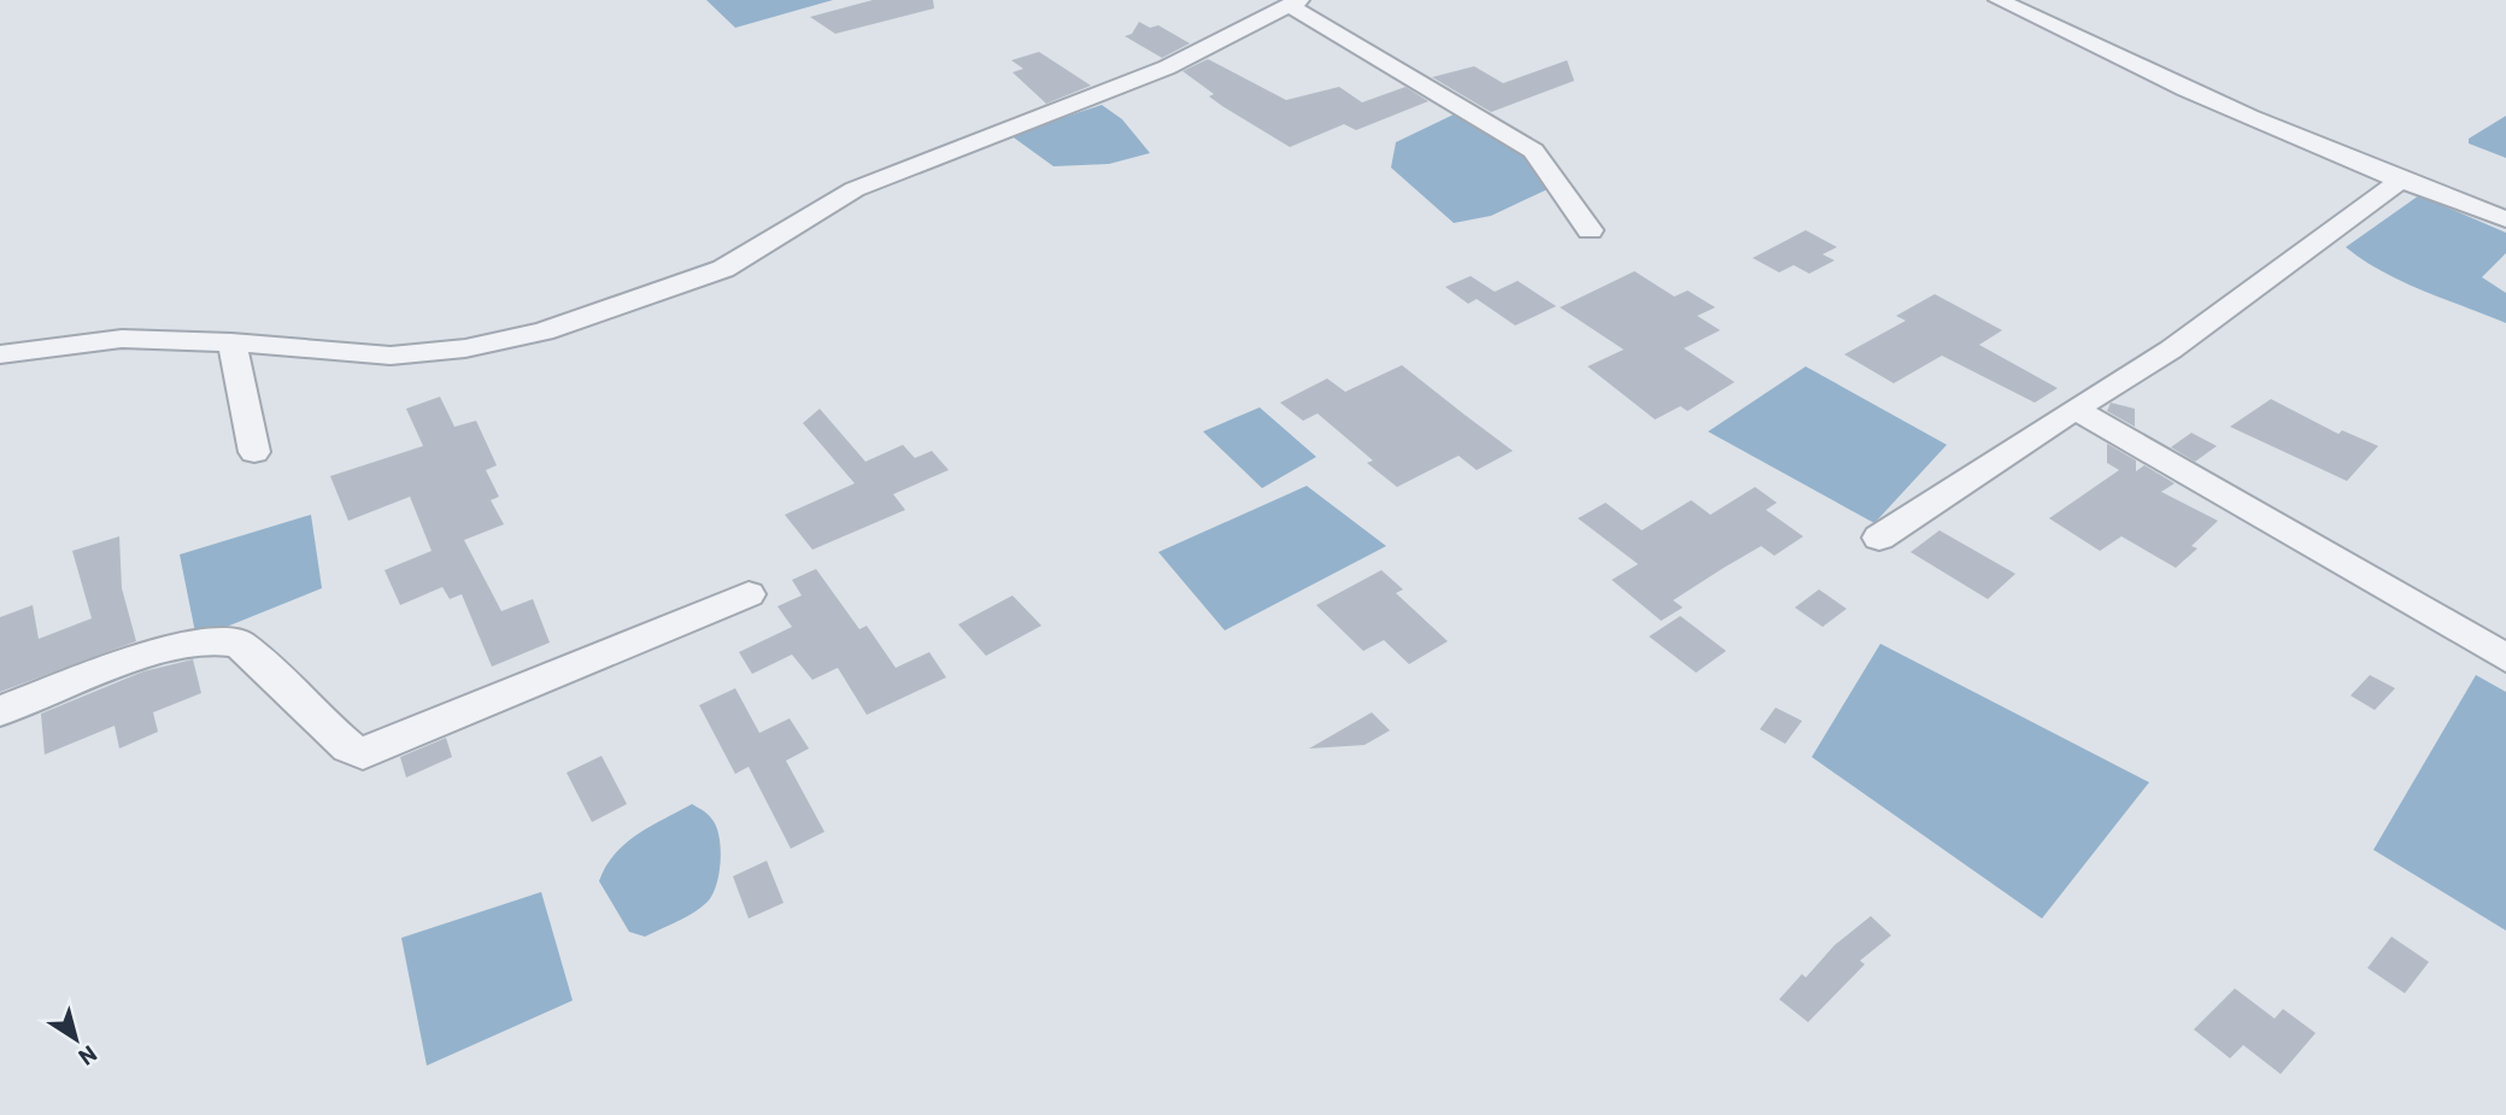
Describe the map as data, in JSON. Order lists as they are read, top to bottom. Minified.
{"north":"bottom right"}
